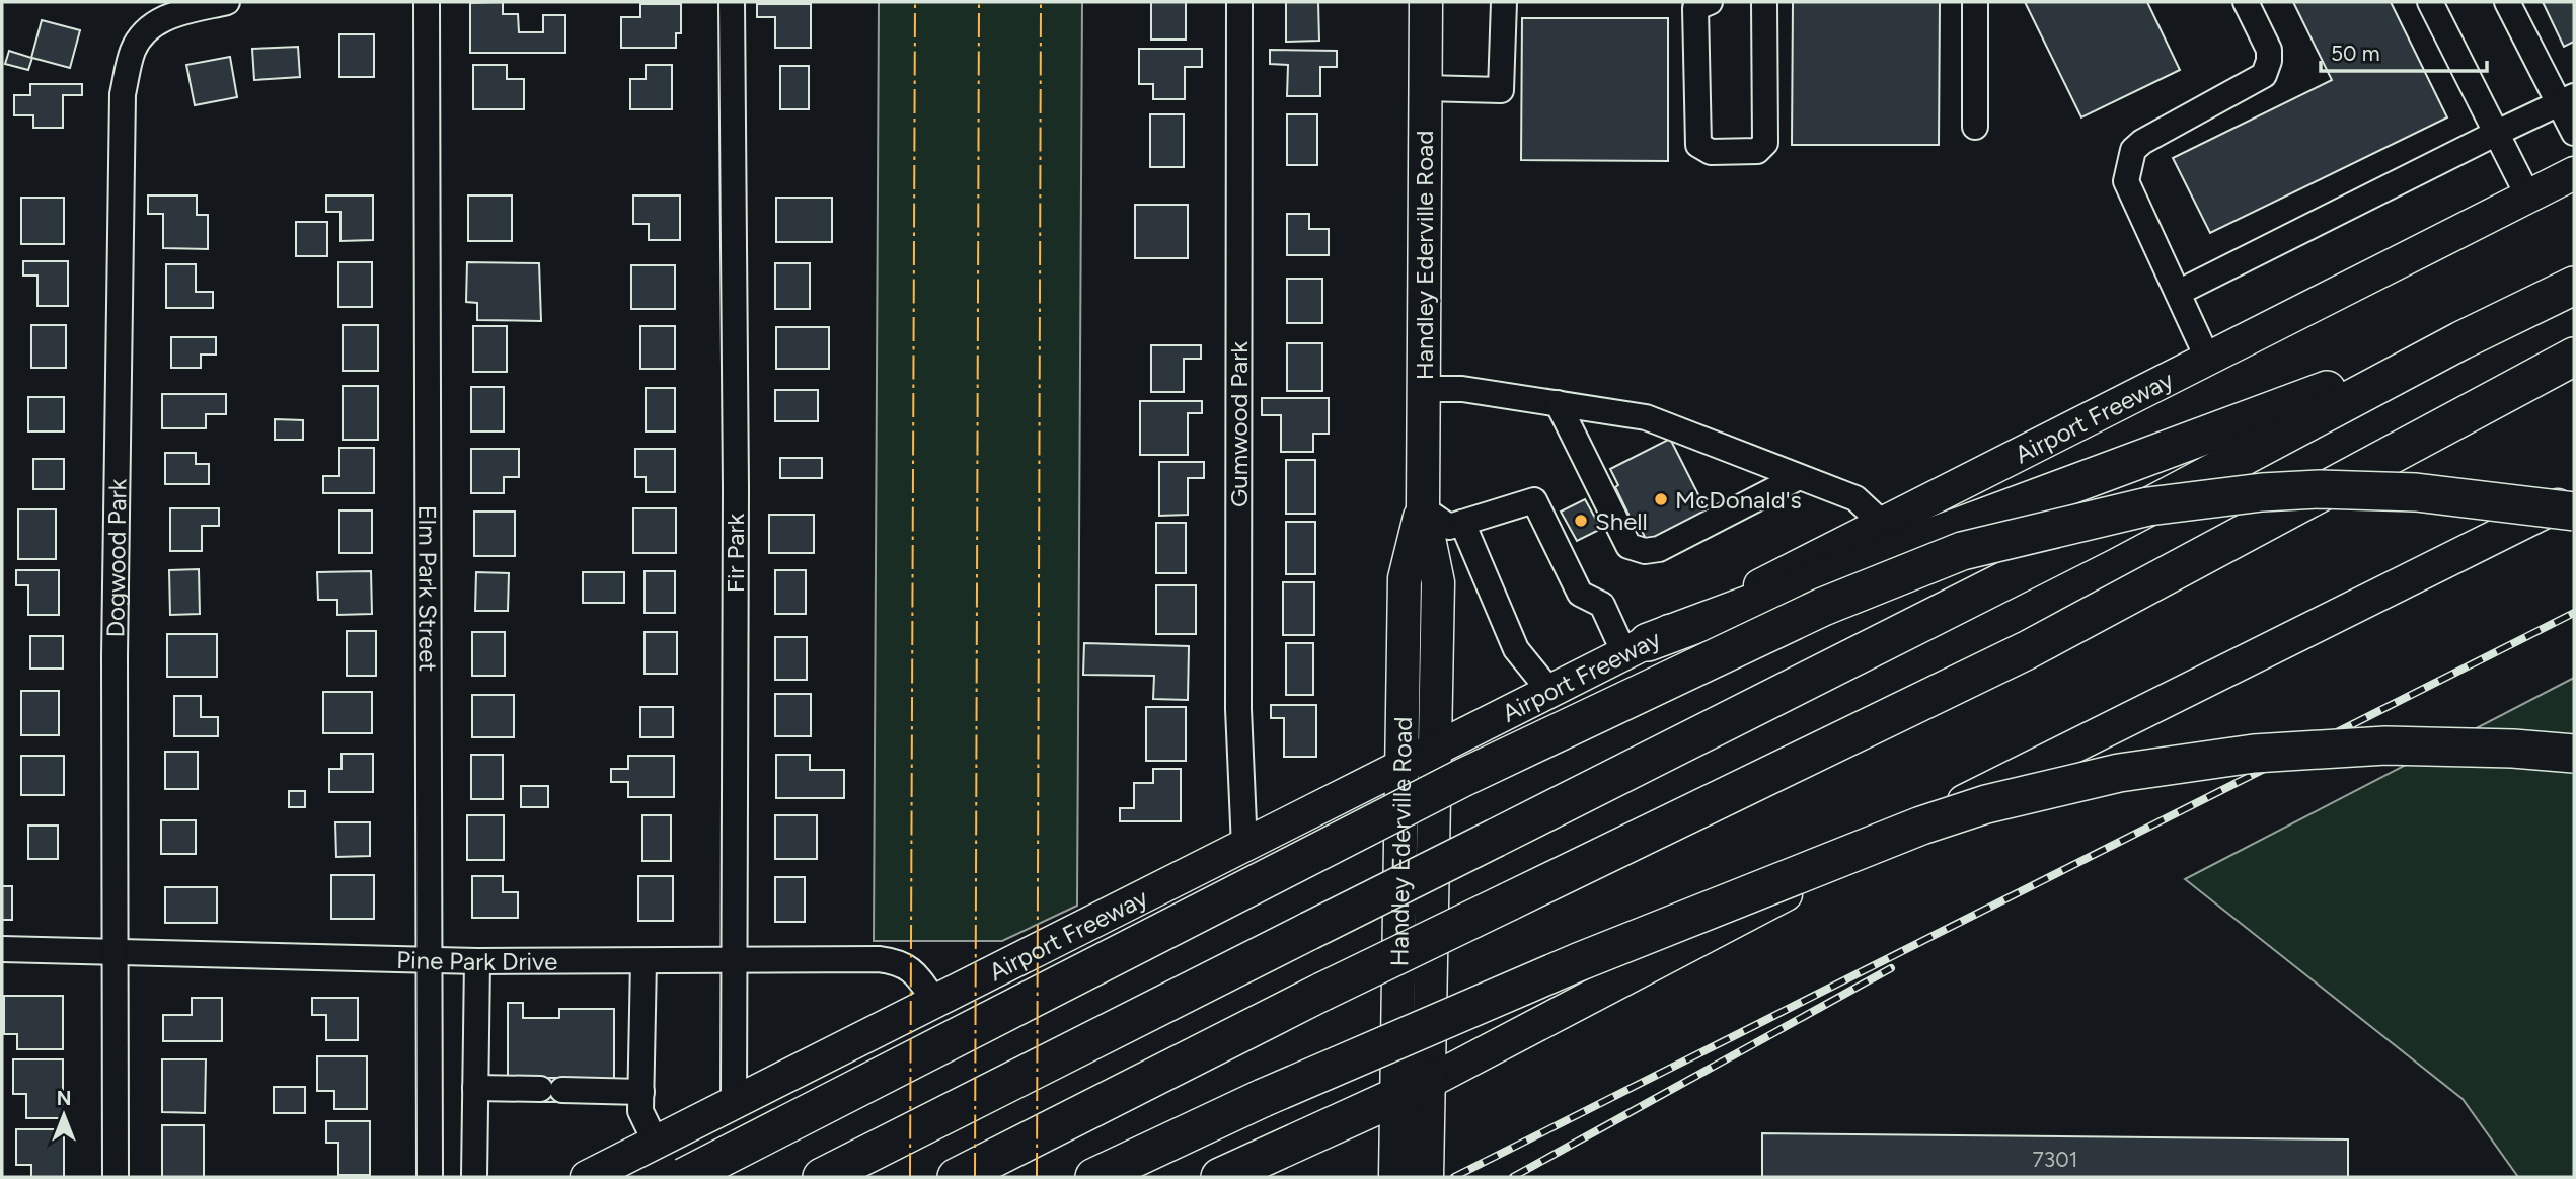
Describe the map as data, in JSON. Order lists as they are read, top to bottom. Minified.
{"streets":{"main road":["Handley Ederville Road","Airport Freeway"],"street":["Gumwood Park","Fir Park","Dogwood Park","Elm Park Street","Pine Park Drive"]},"crossings":[["Handley Ederville Road","Airport Freeway"],["Airport Freeway","Gumwood Park"],["Airport Freeway","Fir Park"],["Airport Freeway","Pine Park Drive"],["Fir Park","Pine Park Drive"],["Dogwood Park","Pine Park Drive"],["Elm Park Street","Pine Park Drive"]],"places":["McDonald's","Shell"],"house_numbers":["7301"],"scale_bar":"50 m","north":"top"}
